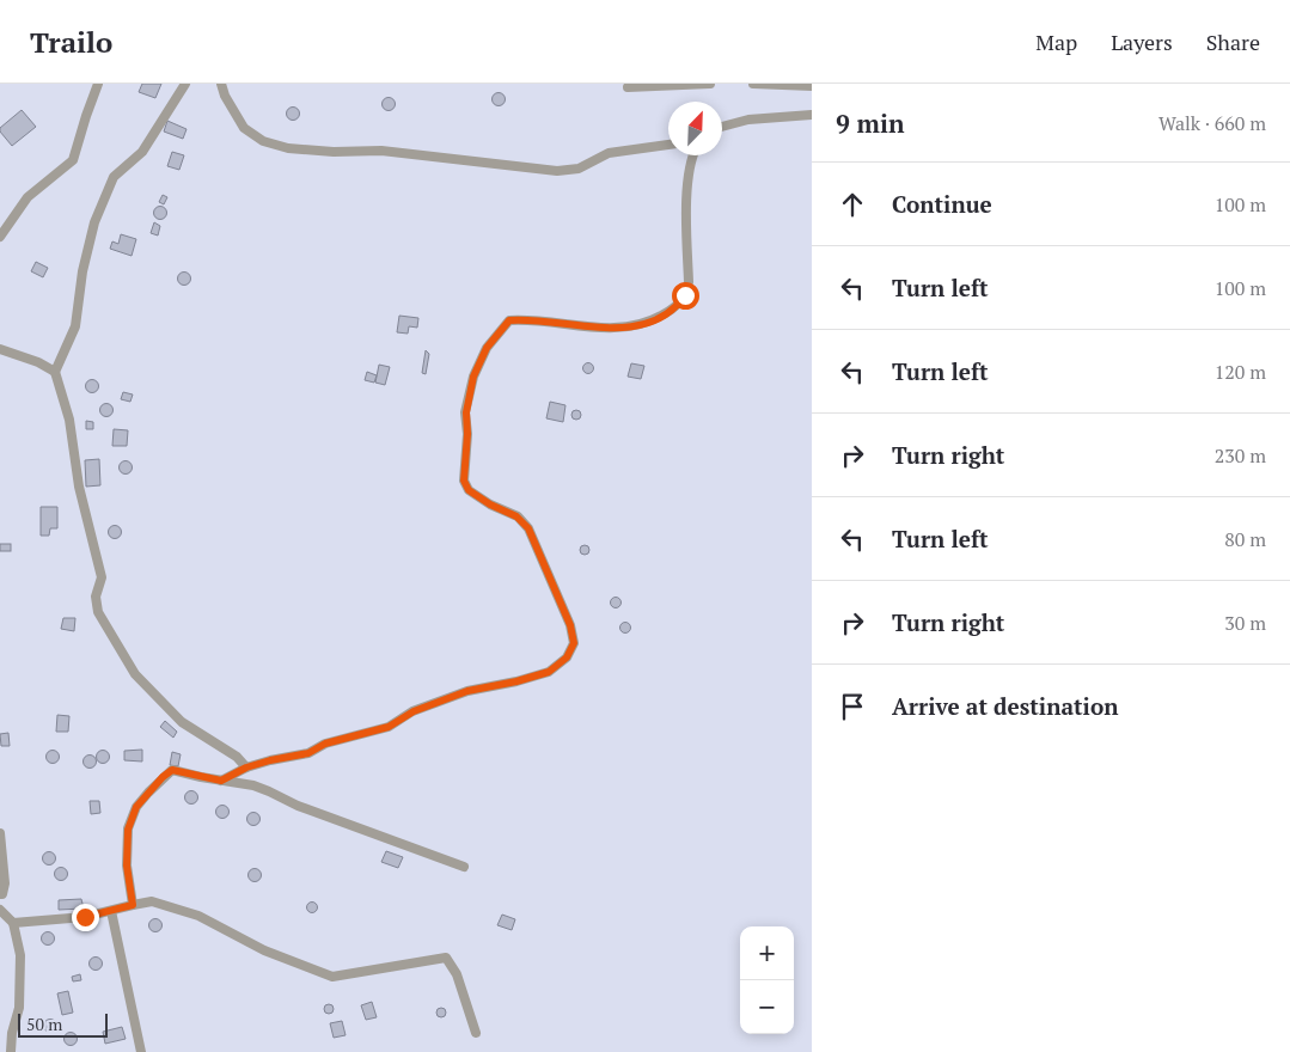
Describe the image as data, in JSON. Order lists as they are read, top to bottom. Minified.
{"scale_bar":"50 m","north":"top right","page":{"header":"Trailo","nav":["Map","Layers","Share"],"heading":["9 min","Walk · 660 m"],"list":[["Continue","100 m"],["Turn left","100 m"],["Turn left","120 m"],["Turn right","230 m"],["Turn left","80 m"],["Turn right","30 m"],"Arrive at destination"],"map_buttons":["+","−"],"scale":"50 m"}}
